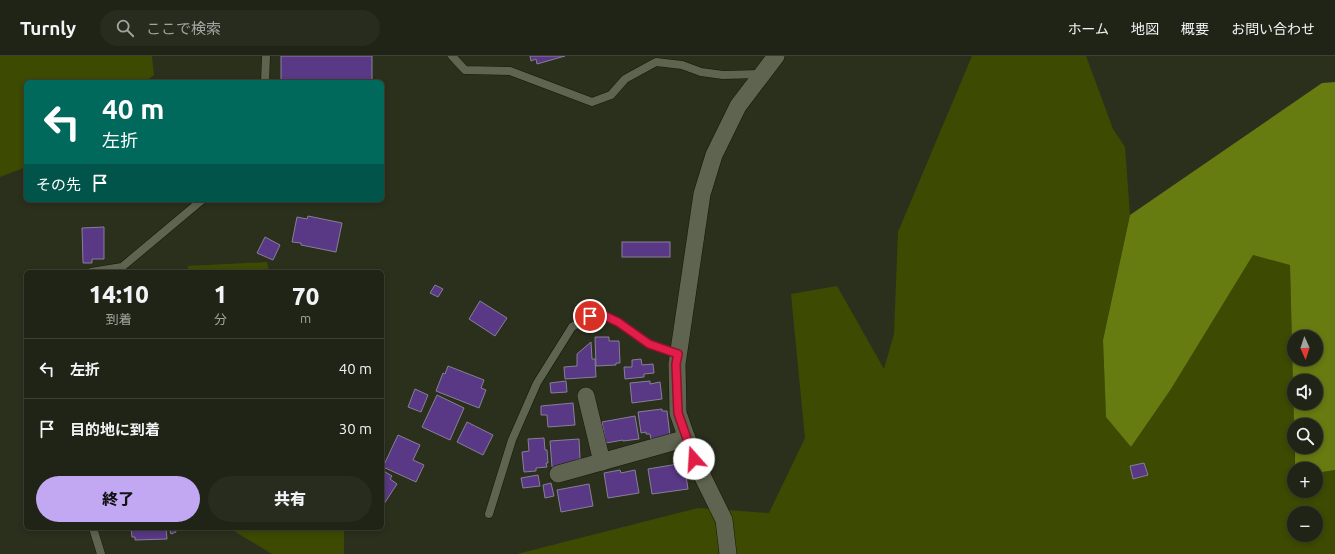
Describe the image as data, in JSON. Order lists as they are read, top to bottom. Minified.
{"north":"bottom","page":{"header":"Turnly","search":"ここで検索","nav":["ホーム","地図","概要","お問い合わせ"],"turn":["40 m","左折"],"then":"その先","eta":["14:10","到着","1","分","70","m"],"map_buttons":["+","−"],"list":[{"name":"左折","value":"40 m"},{"name":"目的地に到着","value":"30 m"}],"buttons":["終了","共有"]}}
